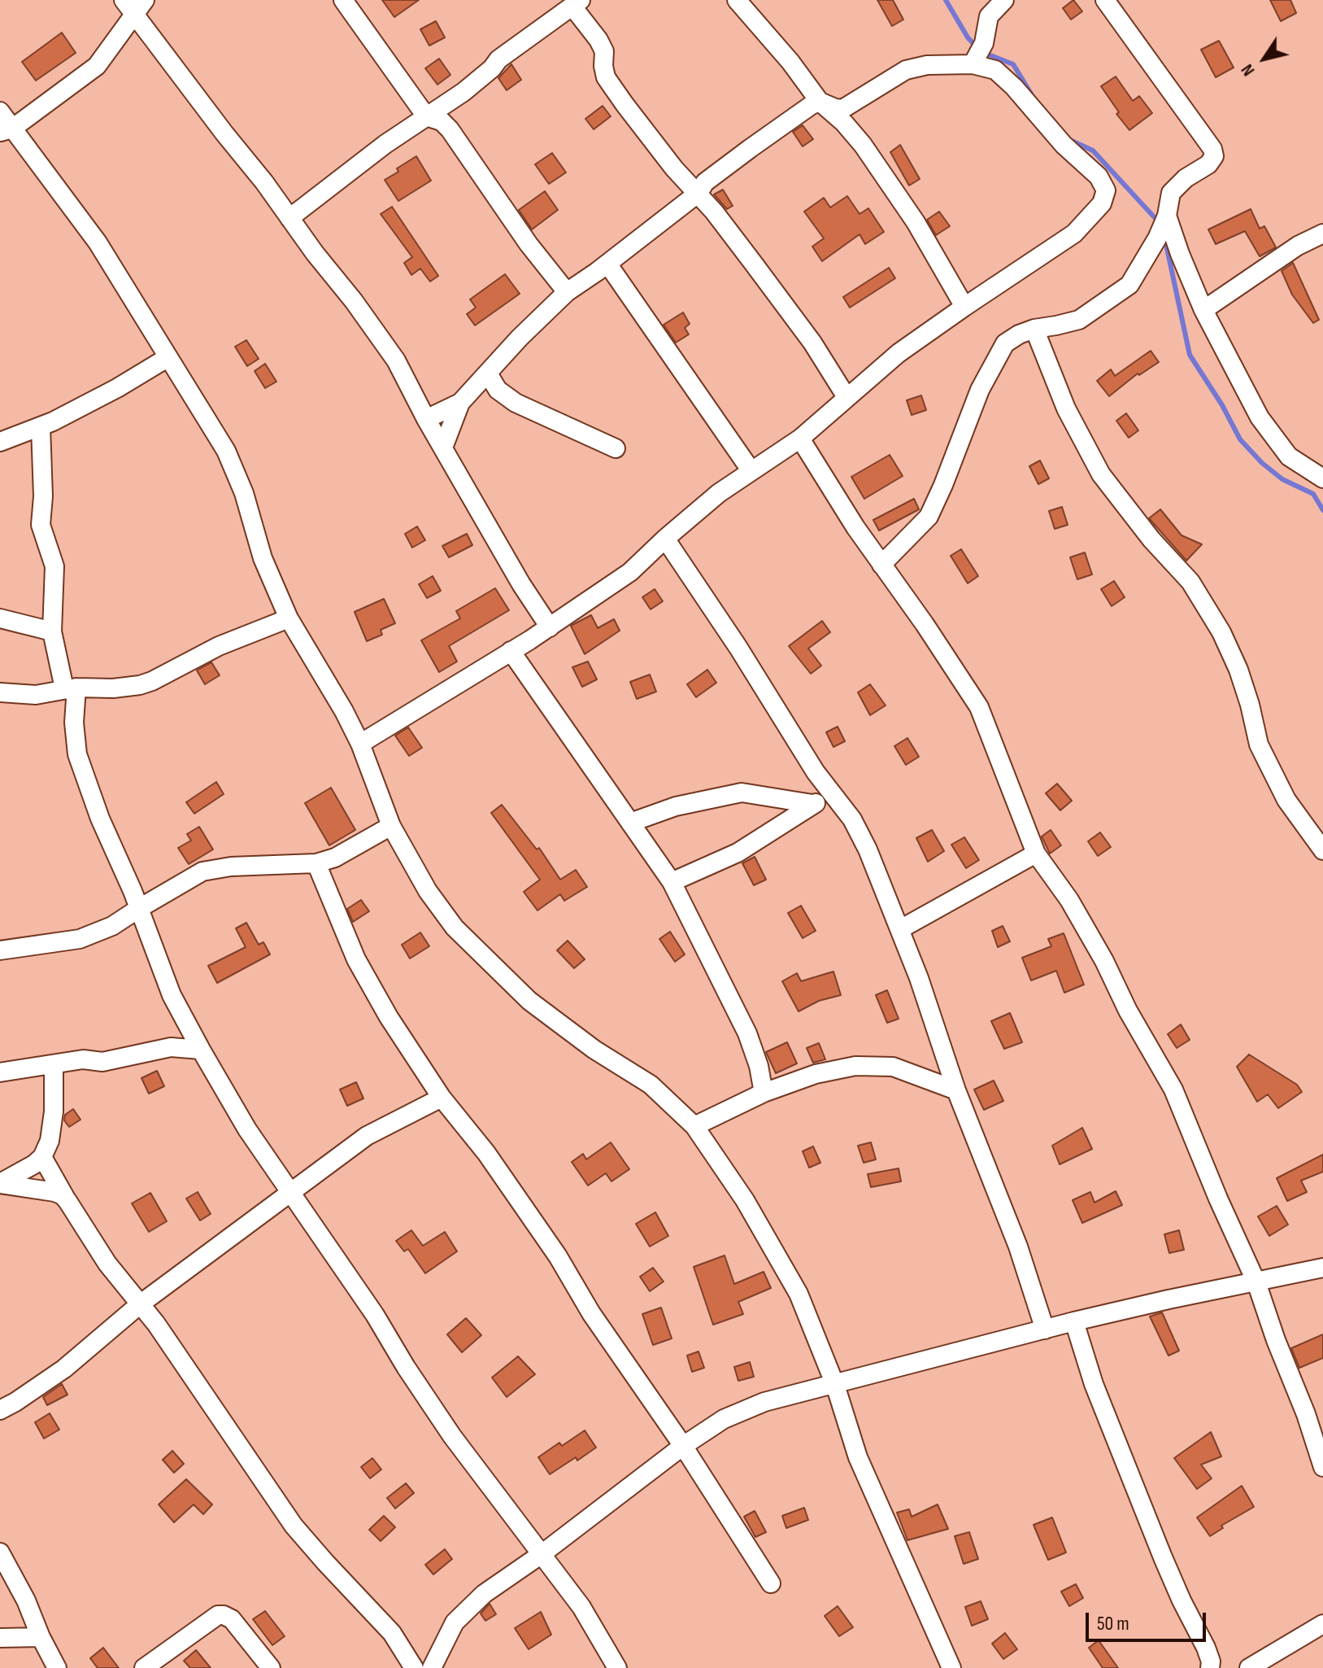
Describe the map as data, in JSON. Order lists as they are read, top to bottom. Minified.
{"scale_bar":"50 m","north":"bottom left"}
